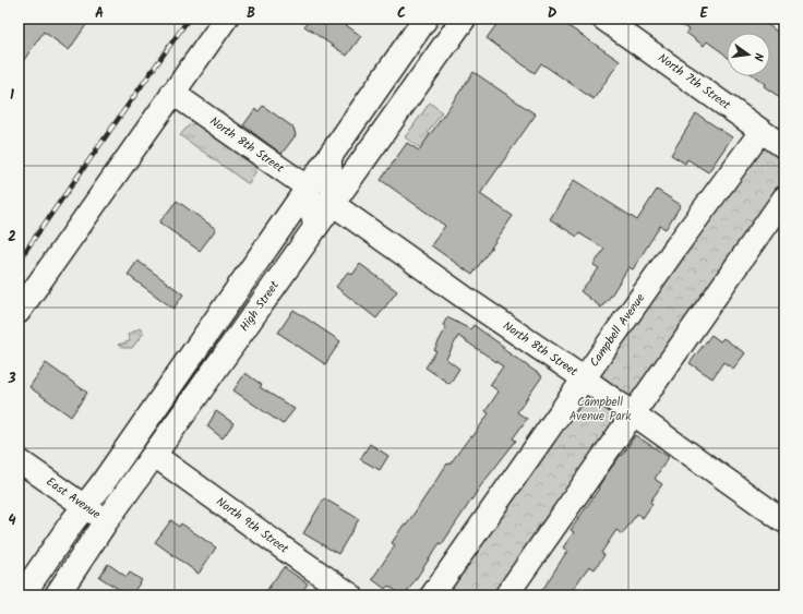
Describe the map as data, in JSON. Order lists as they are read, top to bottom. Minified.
{"streets":{"highway":["High Street"],"street":["North 7th Street","North 8th Street","Campbell Avenue","East Avenue","North 9th Street"]},"crossings":[["North 7th Street","Campbell Avenue"],["North 8th Street","High Street"],["North 8th Street","Campbell Avenue"],["High Street","East Avenue"],["High Street","North 9th Street"]],"parks":["Campbell Avenue Park"],"north":"right","grid":{"columns":["A","B","C","D","E"],"rows":["1","2","3","4"]}}
